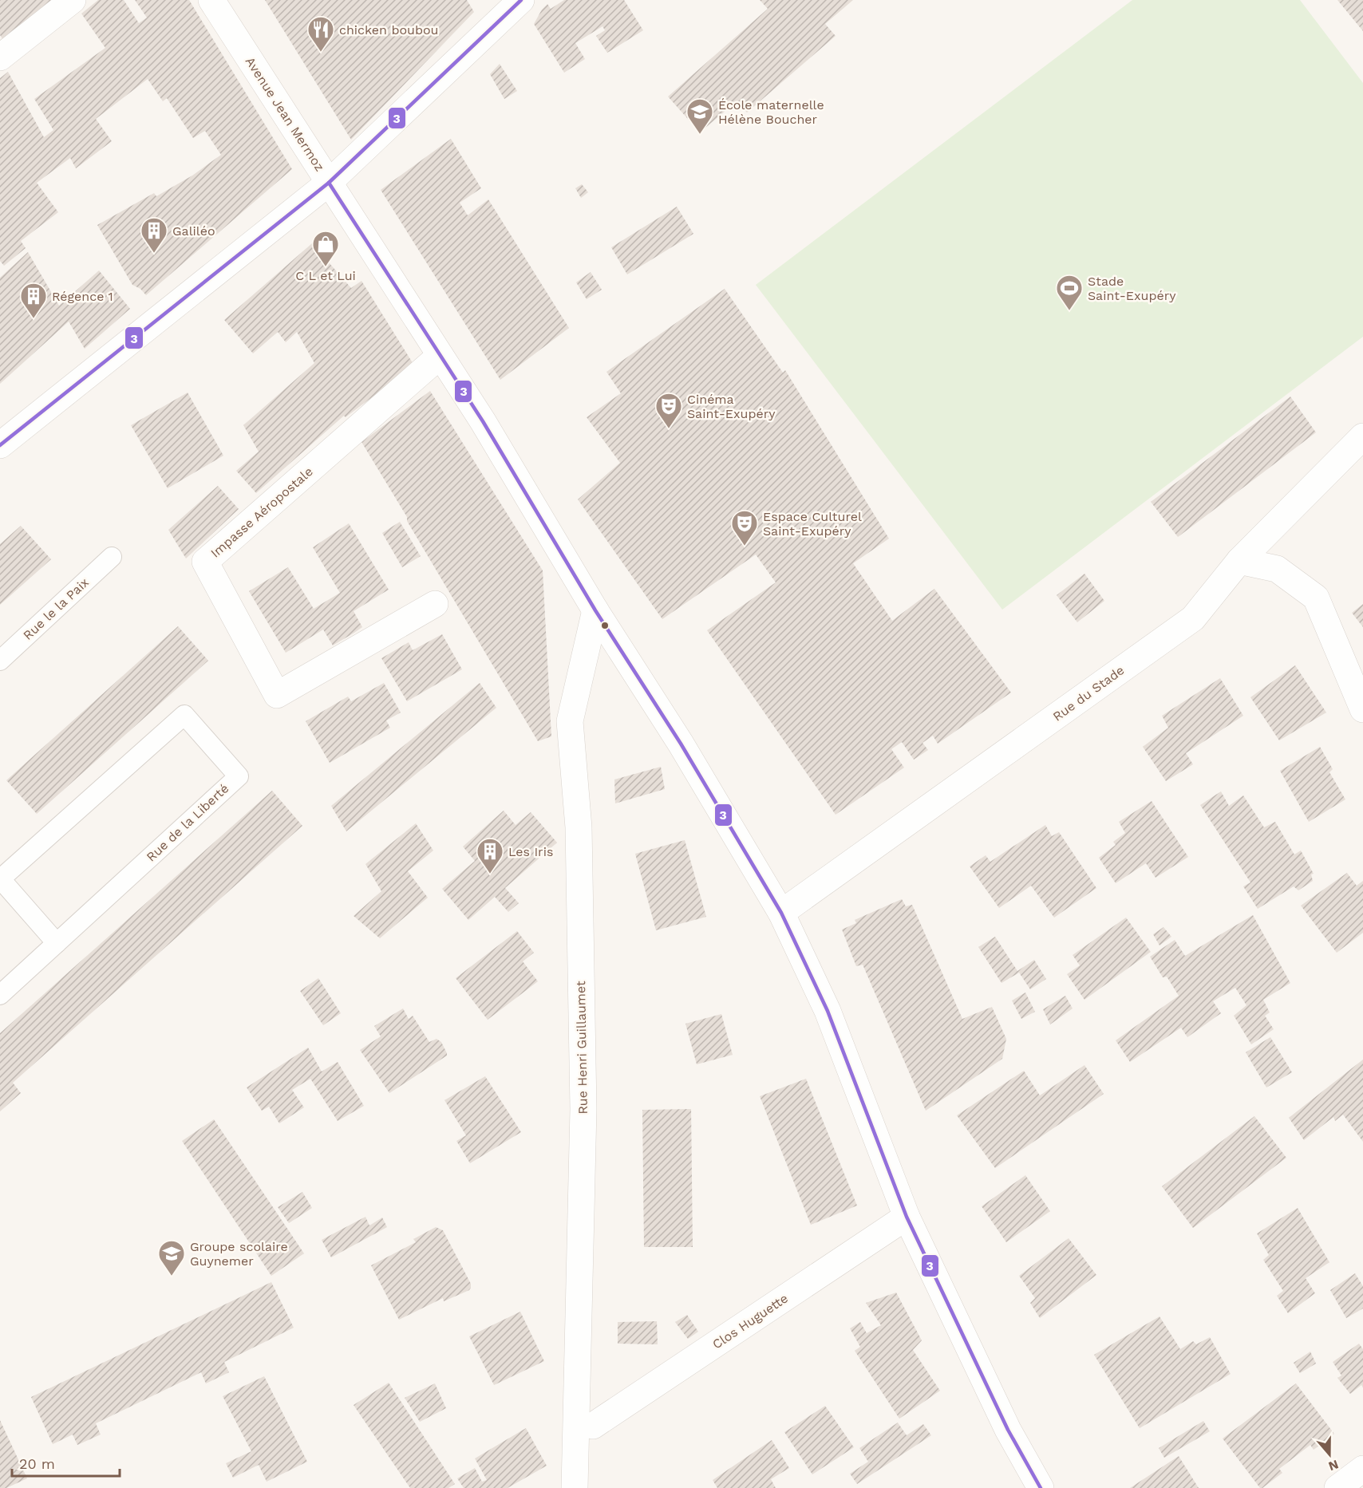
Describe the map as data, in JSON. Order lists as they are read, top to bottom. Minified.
{"streets":{"street":["Avenue Jean Mermoz","Impasse Aéropostale","Rue du Stade","Rue Henri Guillaumet","Clos Huguette"],"lane":["Rue le la Paix","Rue de la Liberté"]},"crossings":[["Avenue Jean Mermoz","Impasse Aéropostale"],["Avenue Jean Mermoz","Rue du Stade"],["Avenue Jean Mermoz","Rue Henri Guillaumet"],["Avenue Jean Mermoz","Clos Huguette"]],"places":{"restaurant":["chicken boubou"],"school or university":["École maternelle Hélène Boucher","Groupe scolaire Guynemer"],"building":["Galiléo","Régence 1","Les Iris"],"shop":["C L et Lui"],"sports":["Stade Saint-Exupéry"],"theatre":["Cinéma Saint-Exupéry","Espace Culturel Saint-Exupéry"]},"lines":["transit line 3"],"scale_bar":"20 m","north":"bottom"}
